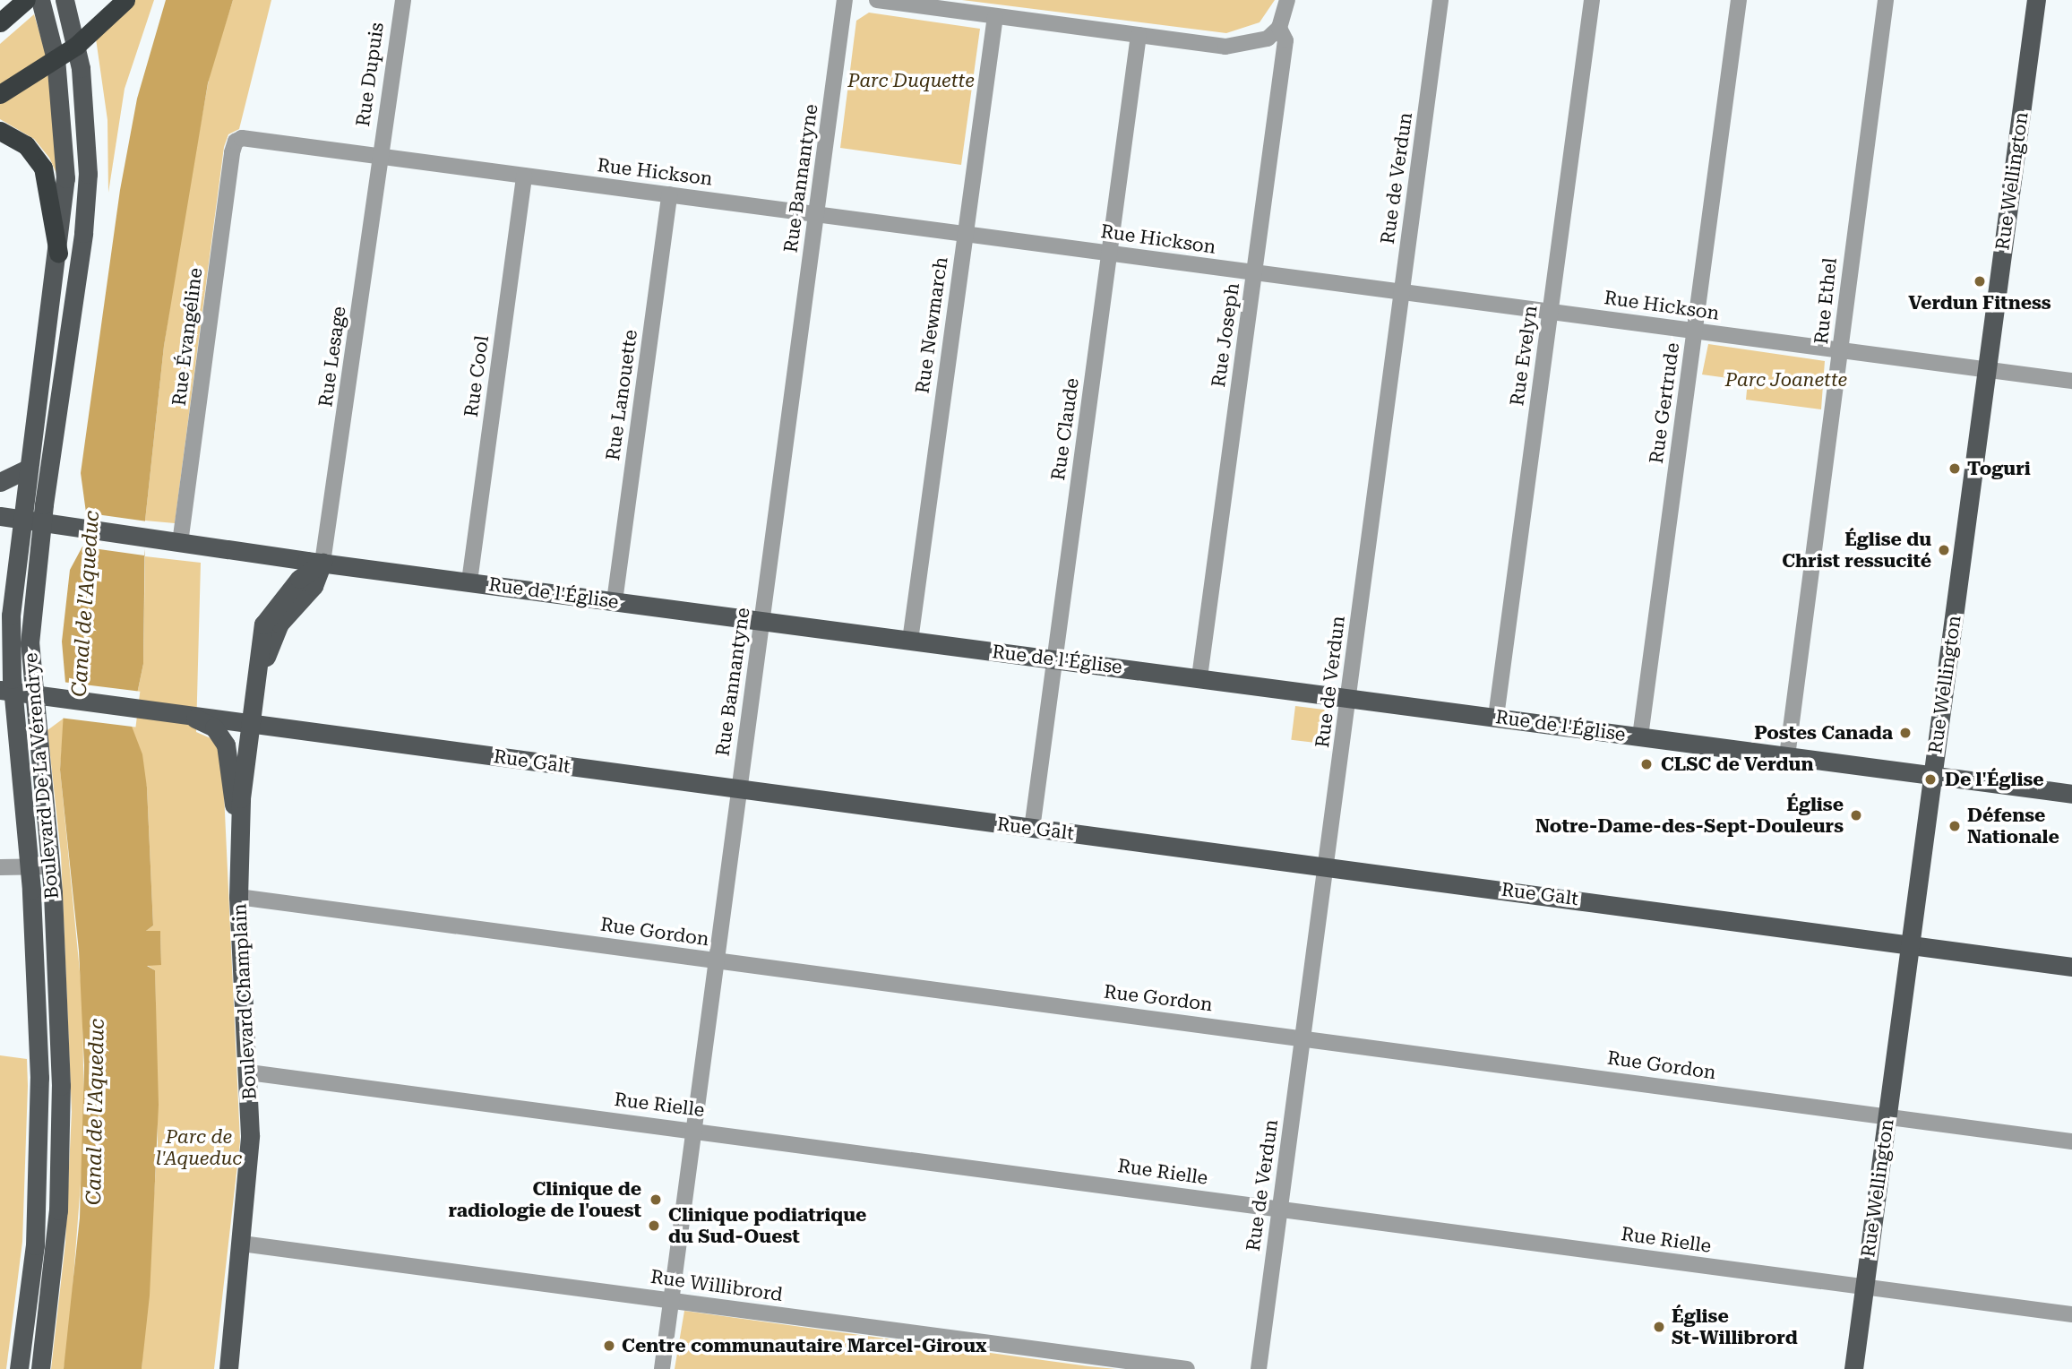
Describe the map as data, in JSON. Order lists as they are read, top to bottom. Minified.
{"streets":{"main road":["Rue Wellington","Rue de l'Église","Rue Galt","Boulevard De La Vérendrye","Boulevard Champlain"],"street":["Rue Dupuis","Rue Hickson","Rue Bannantyne","Rue de Verdun","Rue Ethel","Rue Newmarch","Rue Joseph","Rue Évangéline","Rue Evelyn","Rue Lesage","Rue Cool","Rue Lanouette","Rue Gertrude","Rue Claude","Rue Gordon","Rue Rielle","Rue Willibrord"]},"crossings":[["Rue Dupuis","Rue Hickson"],["Rue Dupuis","Rue Lesage"],["Rue Hickson","Rue Bannantyne"],["Rue Hickson","Rue de Verdun"],["Rue Hickson","Rue Wellington"],["Rue Hickson","Rue Ethel"],["Rue Hickson","Rue Newmarch"],["Rue Hickson","Rue Joseph"],["Rue Hickson","Rue Évangéline"],["Rue Hickson","Rue Evelyn"],["Rue Hickson","Rue Lesage"],["Rue Hickson","Rue Cool"],["Rue Hickson","Rue Lanouette"],["Rue Hickson","Rue Gertrude"],["Rue Hickson","Rue Claude"],["Rue Bannantyne","Rue de l'Église"],["Rue Bannantyne","Rue Galt"],["Rue Bannantyne","Rue Gordon"],["Rue Bannantyne","Rue Rielle"],["Rue Bannantyne","Rue Willibrord"],["Rue de Verdun","Rue de l'Église"],["Rue de Verdun","Rue Galt"],["Rue de Verdun","Rue Gordon"],["Rue de Verdun","Rue Rielle"],["Rue Wellington","Rue de l'Église"],["Rue Wellington","Rue Galt"],["Rue Wellington","Rue Gordon"],["Rue Wellington","Rue Rielle"],["Rue Ethel","Rue de l'Église"],["Rue Newmarch","Rue de l'Église"],["Rue Joseph","Rue de l'Église"],["Rue Évangéline","Rue de l'Église"],["Rue Evelyn","Rue de l'Église"],["Rue Lesage","Rue de l'Église"],["Rue Lesage","Boulevard Champlain"],["Rue Cool","Rue de l'Église"],["Rue Lanouette","Rue de l'Église"],["Rue Gertrude","Rue de l'Église"],["Rue Claude","Rue de l'Église"],["Rue Claude","Rue Galt"],["Rue de l'Église","Boulevard De La Vérendrye"],["Rue de l'Église","Boulevard Champlain"],["Rue Galt","Boulevard De La Vérendrye"],["Rue Galt","Boulevard Champlain"],["Rue Gordon","Boulevard Champlain"],["Boulevard Champlain","Rue Rielle"],["Boulevard Champlain","Rue Willibrord"]],"water":["Canal de l'Aqueduc"],"parks":["Parc Duquette","Parc Joanette","Parc de l'Aqueduc"],"places":["Verdun Fitness","Toguri","Église du Christ ressucité","Postes Canada","CLSC de Verdun","De l'Église","Église Notre-Dame-des-Sept-Douleurs","Défense Nationale","Clinique de radiologie de l'ouest","Clinique podiatrique du Sud-Ouest","Église St-Willibrord","Centre communautaire Marcel-Giroux"]}
